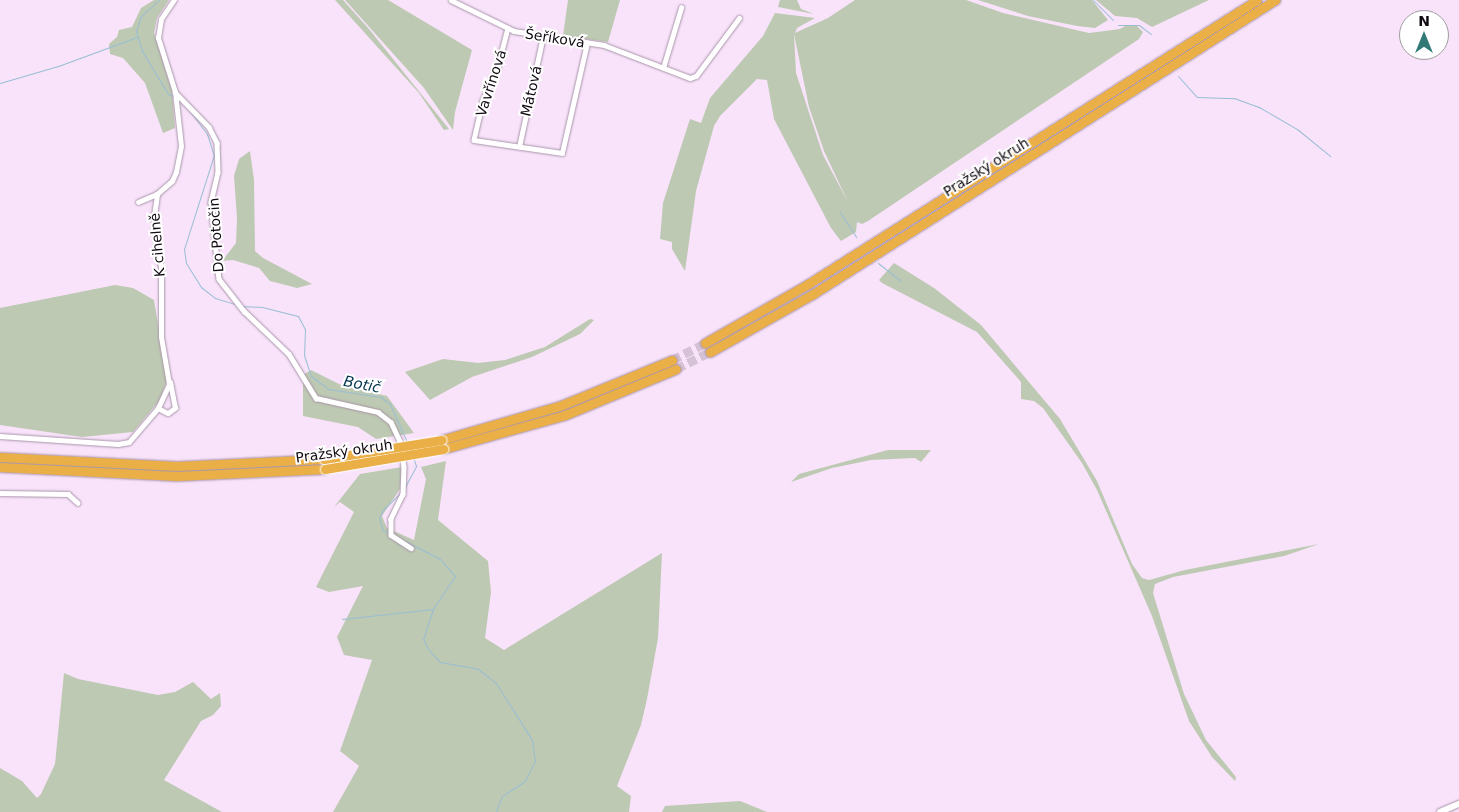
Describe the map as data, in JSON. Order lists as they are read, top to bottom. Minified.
{"streets":{"highway":["Pražský okruh"],"street":["Šeříková","Vavřínová","Mátová","Do Potočin","K cihelně"]},"crossings":[["Šeříková","Vavřínová"],["Šeříková","Mátová"],["Vavřínová","Mátová"],["Do Potočin","K cihelně"]],"water":["Botič"],"north":"top"}
